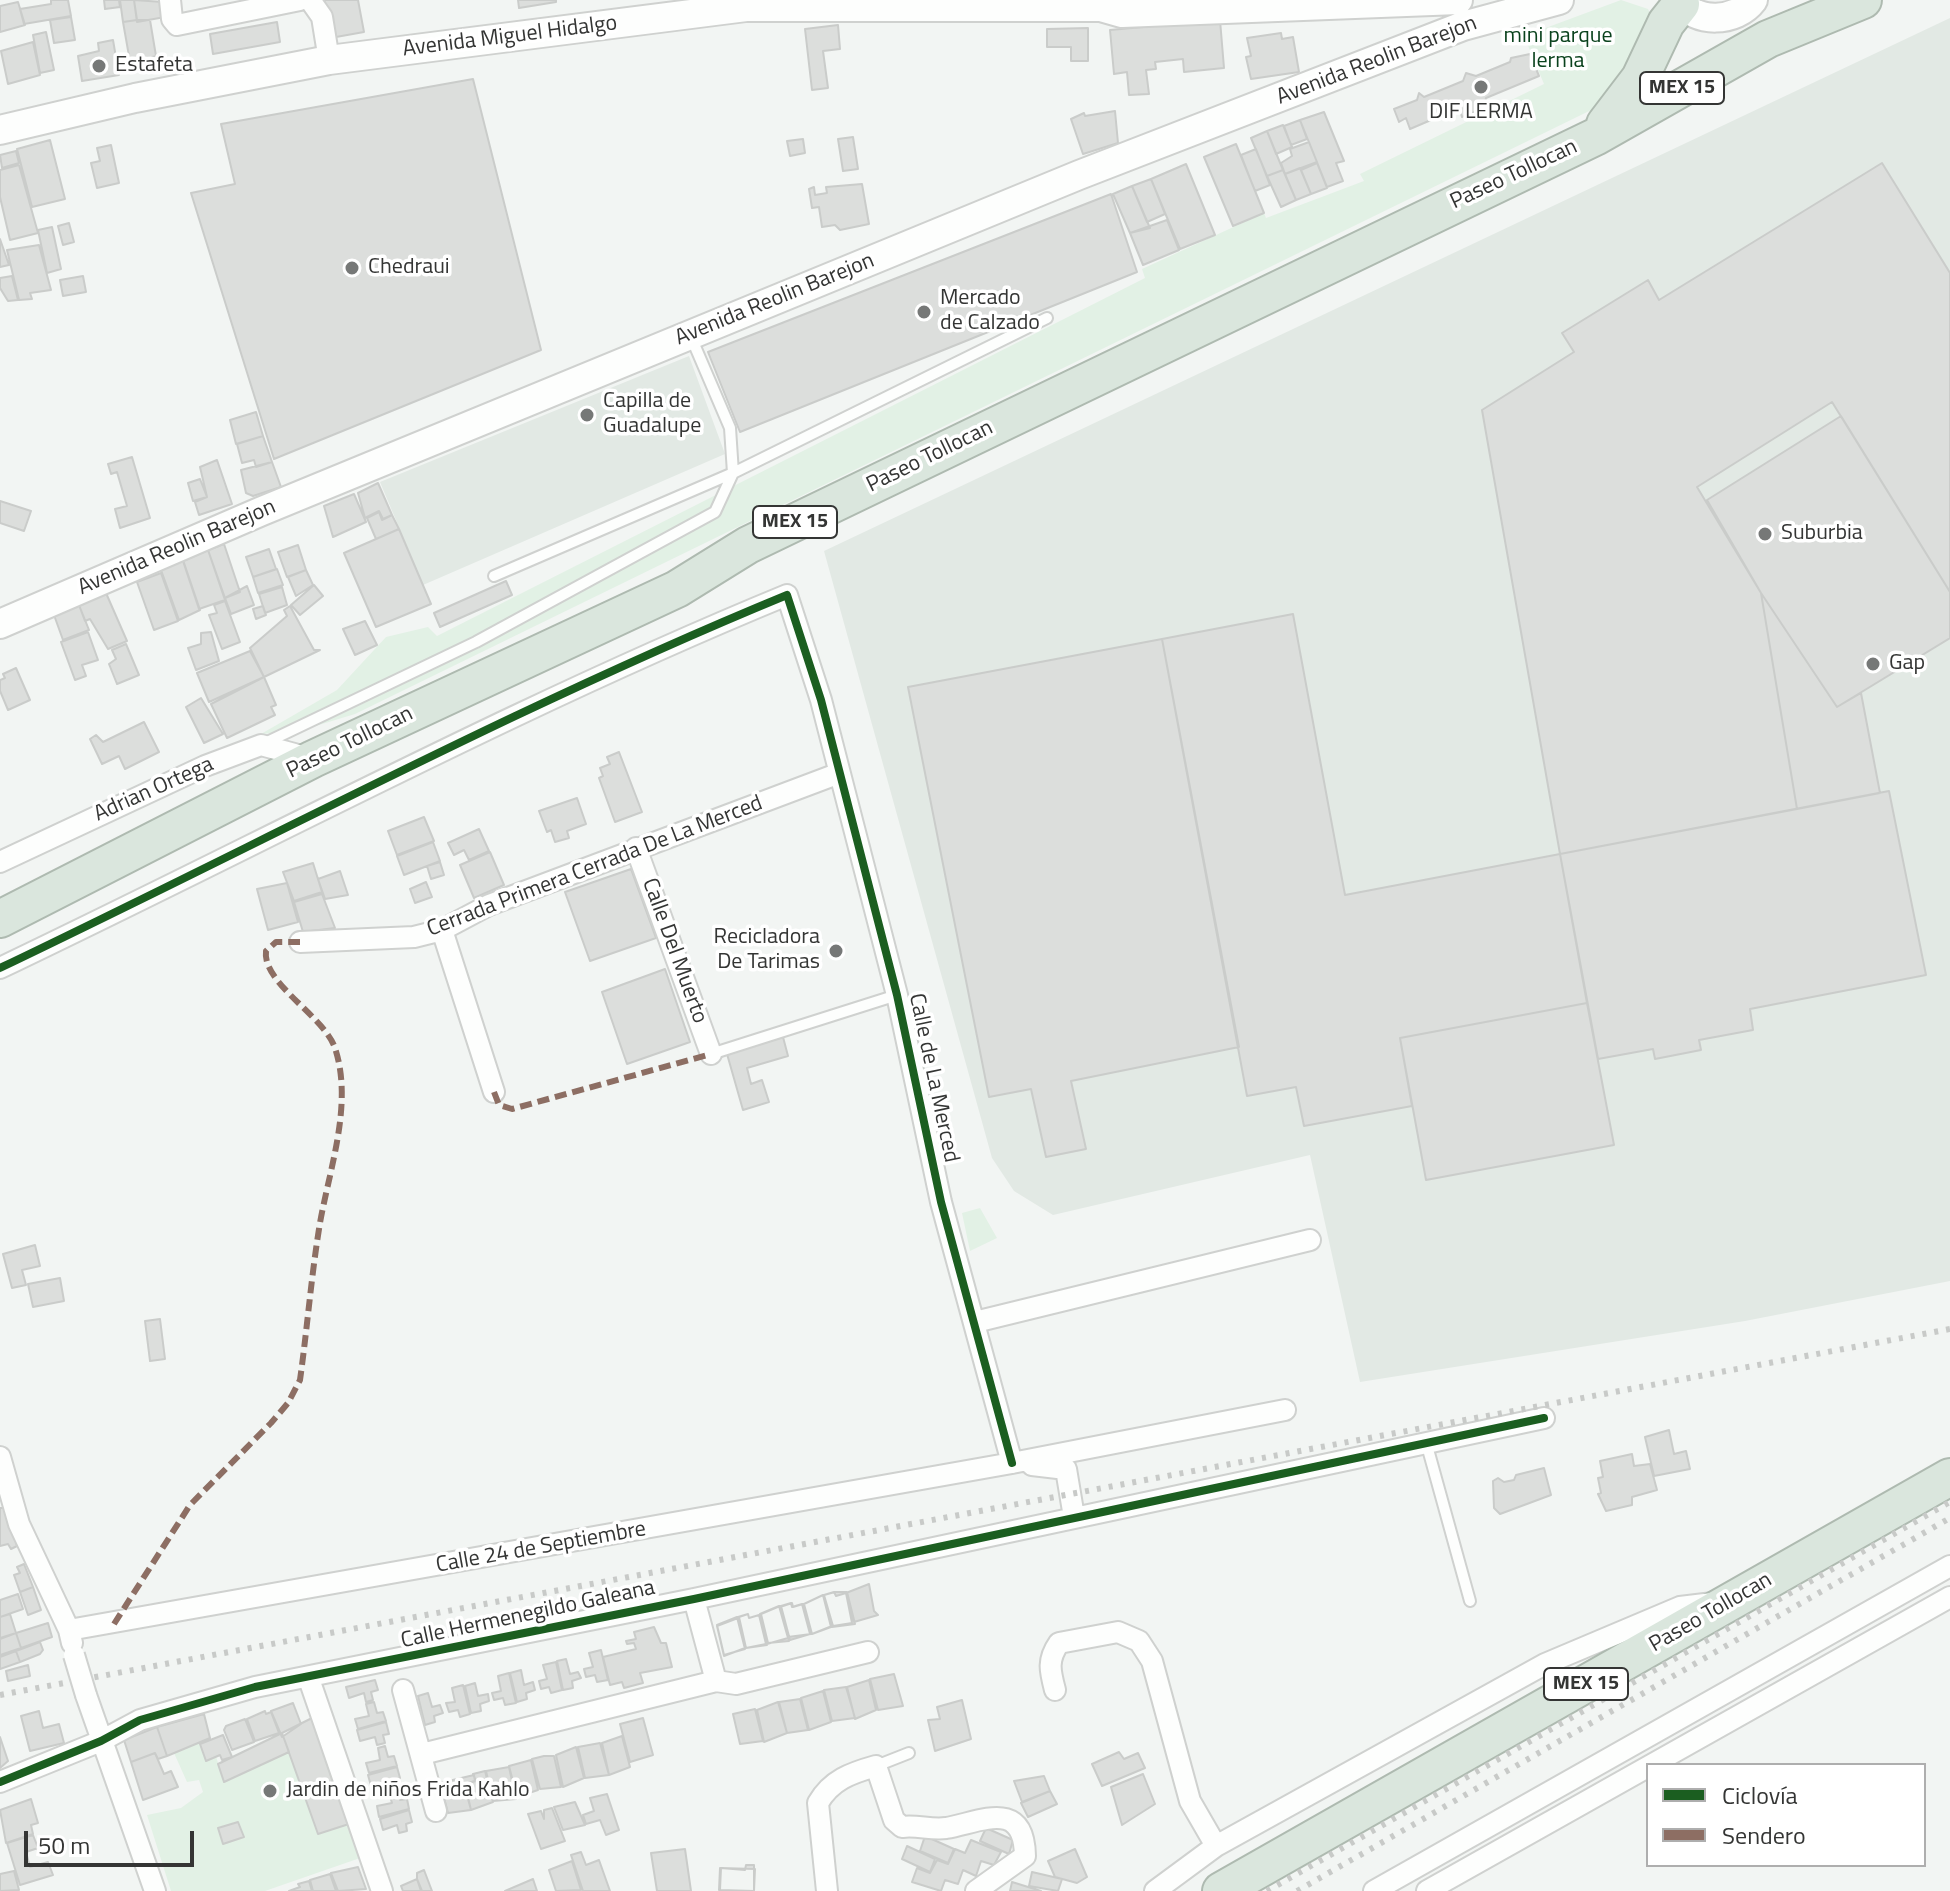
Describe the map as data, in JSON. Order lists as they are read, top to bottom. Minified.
{"streets":{"highway":["MEX 15","Paseo Tollocan"],"main road":["Avenida Miguel Hidalgo","Avenida Reolin Barejon"],"street":["Adrian Ortega","Cerrada Primera Cerrada De La Merced","Calle Del Muerto","Calle de La Merced","Calle 24 de Septiembre","Calle Hermenegildo Galeana"]},"crossings":[["Avenida Miguel Hidalgo","Avenida Reolin Barejon"],["Cerrada Primera Cerrada De La Merced","Calle Del Muerto"],["Cerrada Primera Cerrada De La Merced","Calle de La Merced"],["Calle de La Merced","Calle 24 de Septiembre"]],"parks":["mini parque lerma"],"places":["Estafeta","DIF LERMA","Chedraui","Mercado de Calzado","Capilla de Guadalupe","Suburbia","Gap","Recicladora De Tarimas","Jardin de niños Frida Kahlo"],"legend":["Ciclovía","Sendero"],"scale_bar":"50 m"}
